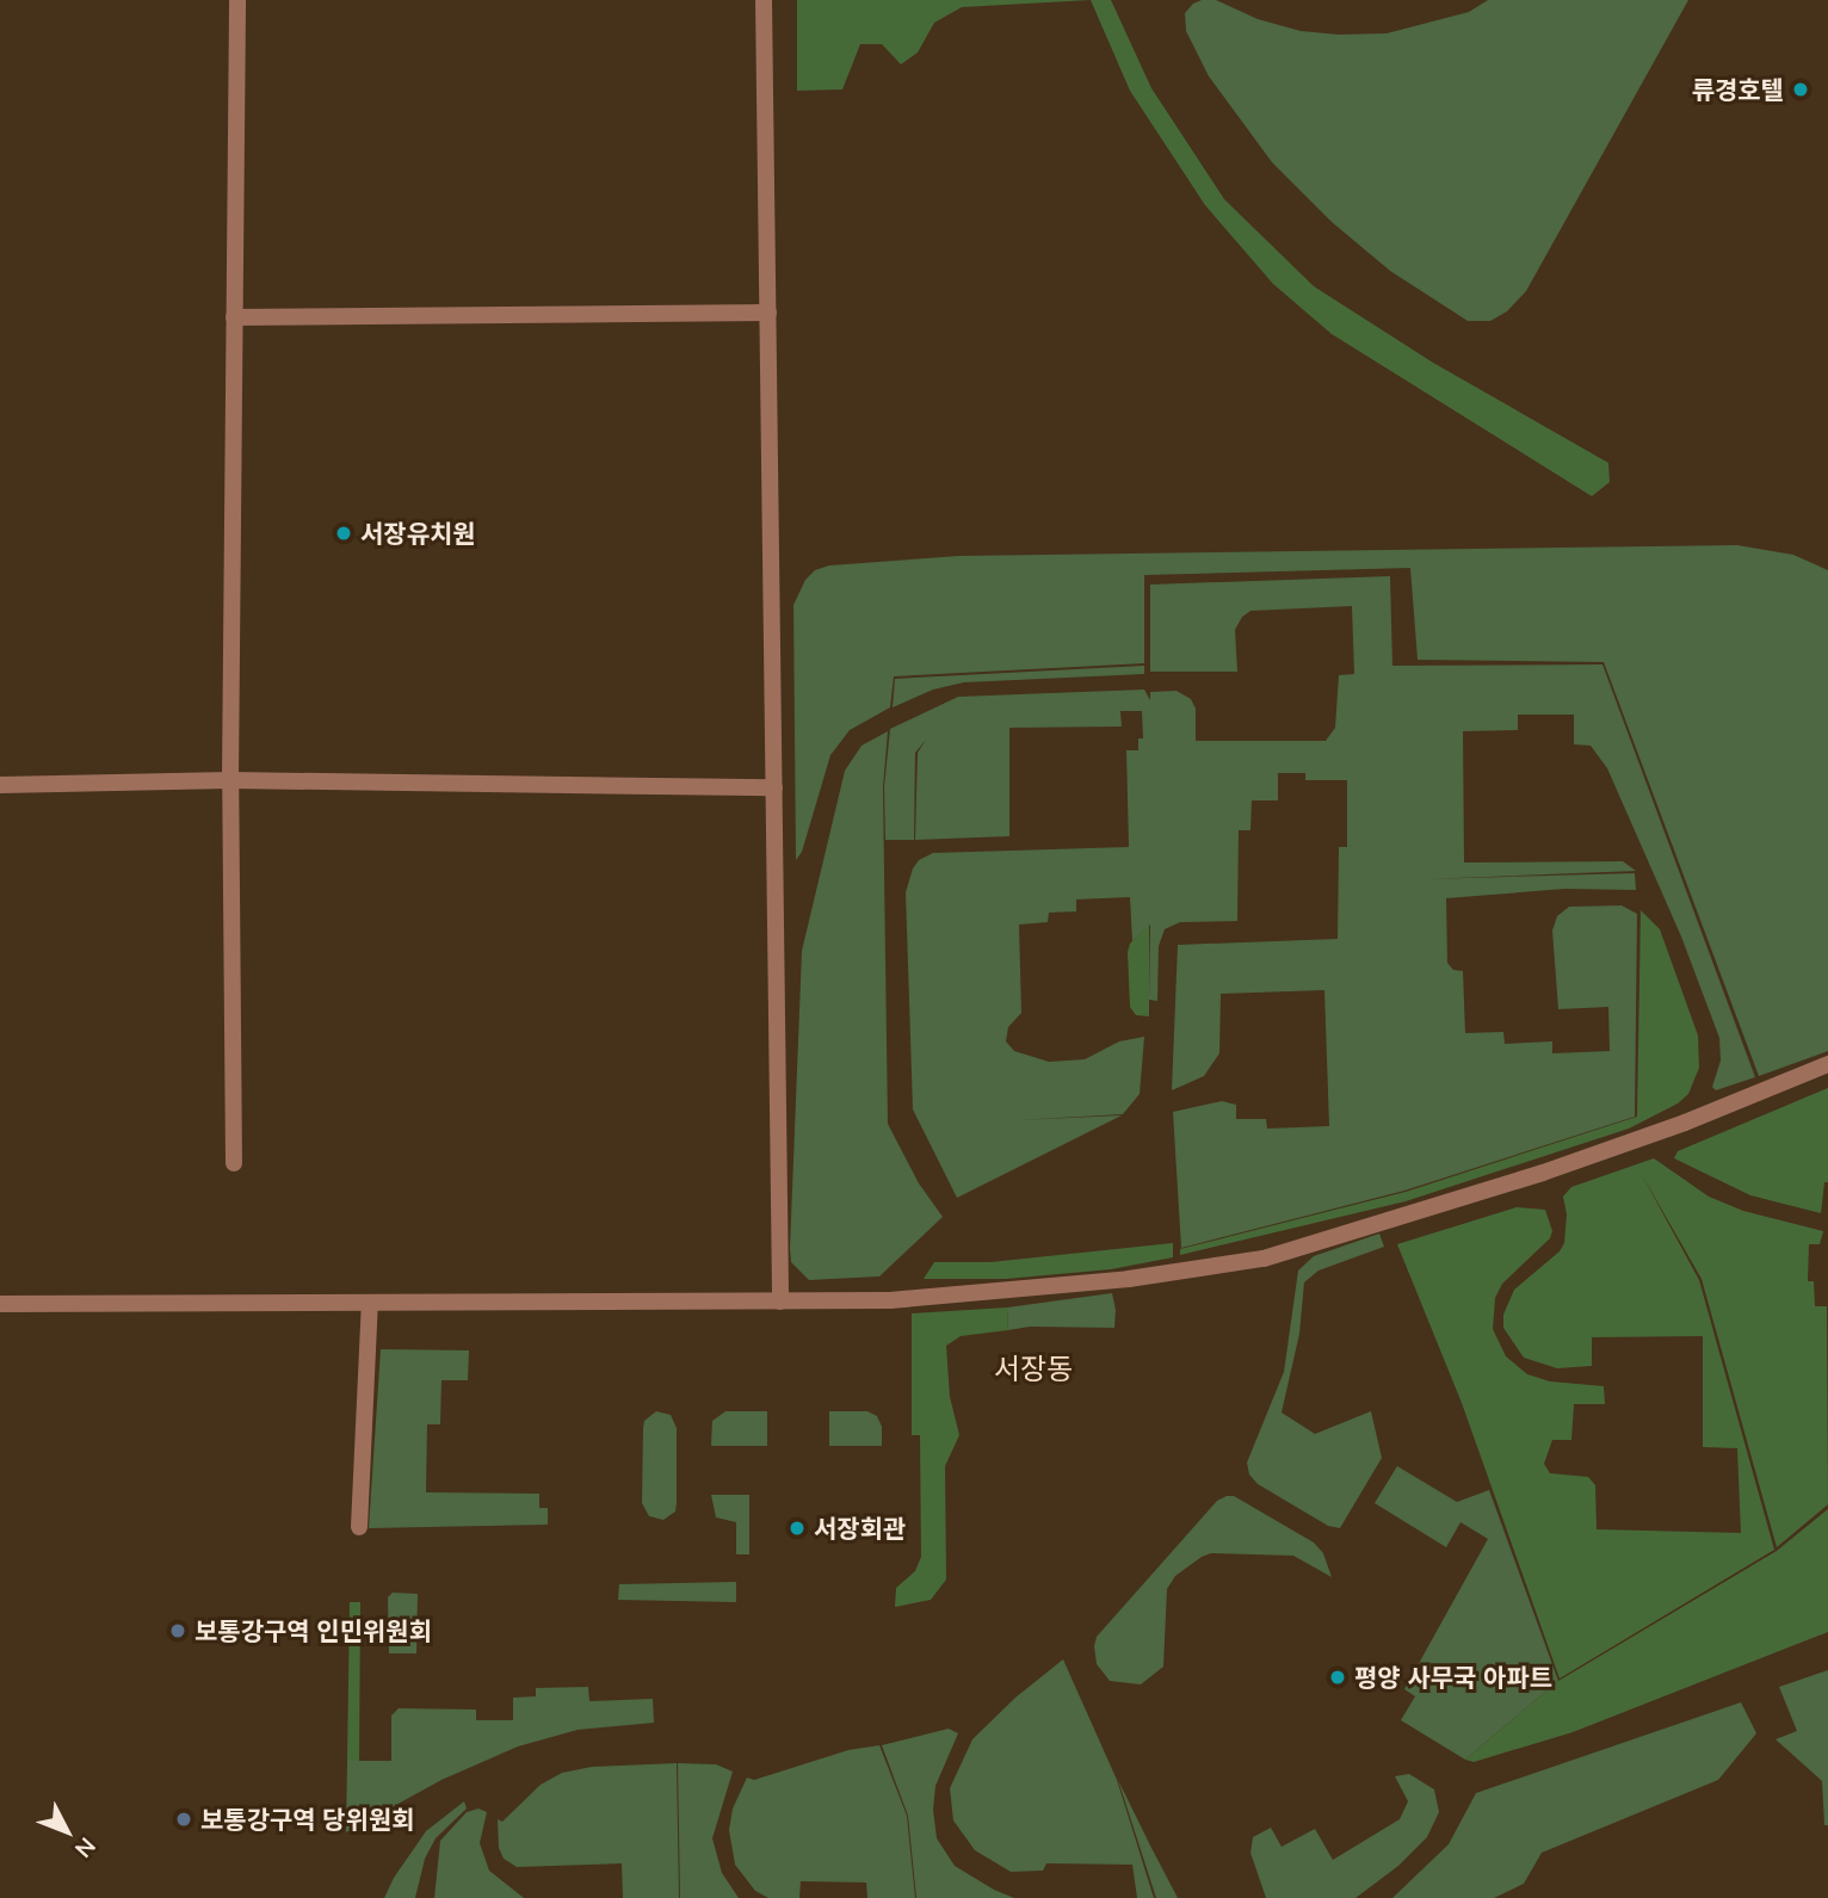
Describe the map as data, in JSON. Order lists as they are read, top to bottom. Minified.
{"districts":["서장동"],"places":["류경호텔","서장유치원","서장회관","보통강구역 인민위원회","평양 사무국 아파트","보통강구역 당위원회"],"north":"bottom right"}
